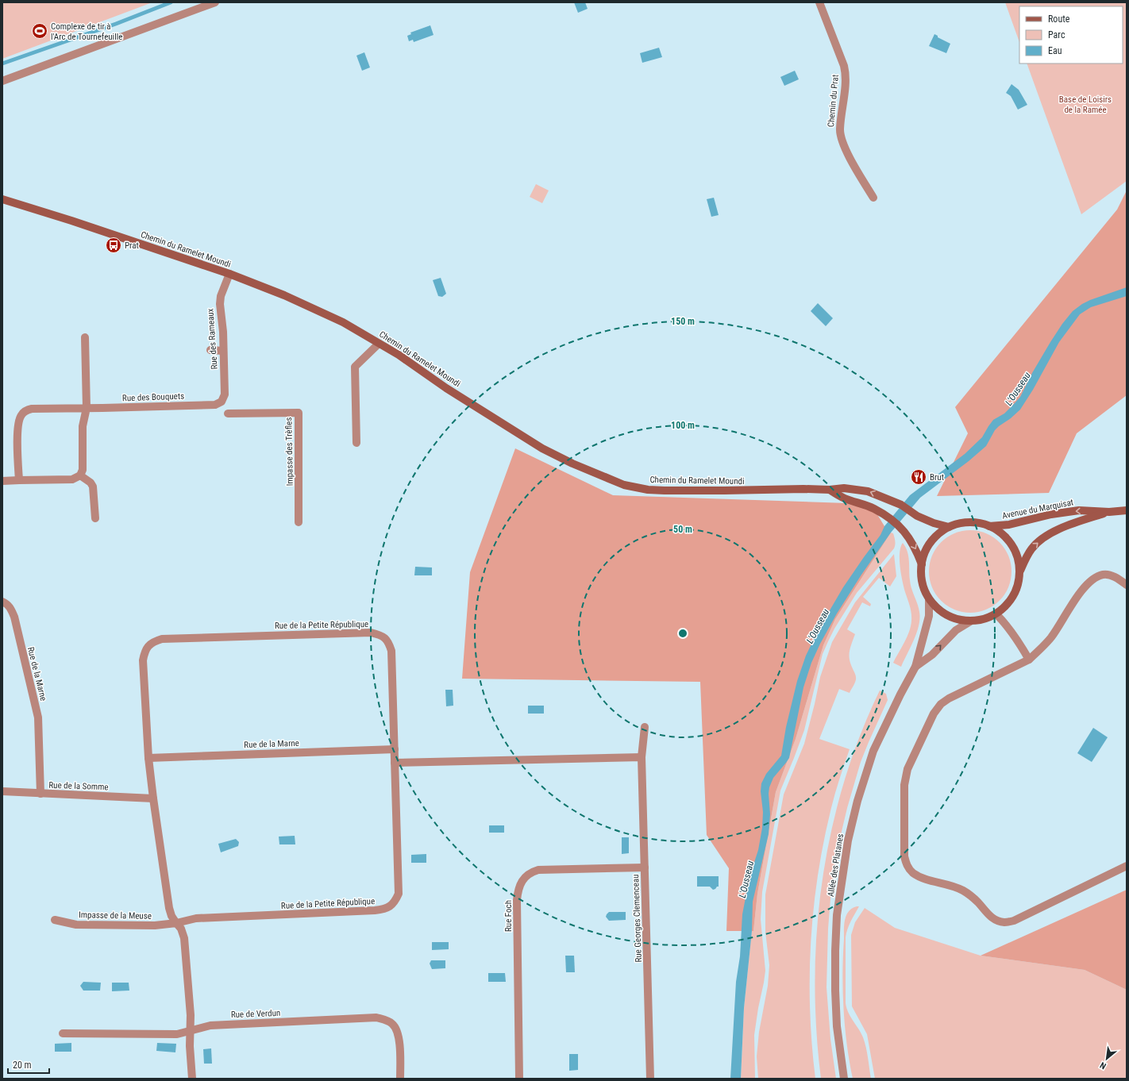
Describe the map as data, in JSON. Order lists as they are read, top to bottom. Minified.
{"streets":{"main road":["Chemin du Ramelet Moundi","Avenue du Marquisat"],"street":["Chemin du Prat","Rue des Rameaux","Rue des Bouquets","Impasse des Trèfles","Rue de la Petite République","Rue de la Marne","Rue de la Somme","Allée des Platanes","Impasse de la Meuse","Rue Foch","Rue Georges Clemenceau","Rue de Verdun"]},"crossings":[["Chemin du Ramelet Moundi","Rue des Rameaux"],["Chemin du Ramelet Moundi","Avenue du Marquisat"],["Chemin du Ramelet Moundi","Allée des Platanes"],["Rue des Rameaux","Rue des Bouquets"],["Avenue du Marquisat","Allée des Platanes"],["Rue de la Petite République","Rue de la Marne"],["Rue de la Petite République","Rue de la Somme"],["Rue de la Petite République","Impasse de la Meuse"],["Rue de la Petite République","Rue de Verdun"],["Rue de la Marne","Rue de la Somme"],["Rue Foch","Rue Georges Clemenceau"]],"water":["L'Ousseau"],"parks":["Base de Loisirs de la Ramée"],"places":{"sports":["Complexe de tir à l'Arc de Tournefeuille"],"bus stop":["Prat"],"restaurant":["Brut"]},"legend":["Route","Parc","Eau"],"scale_bar":"20 m","north":"bottom left","rings":["150 m","100 m","50 m"]}
